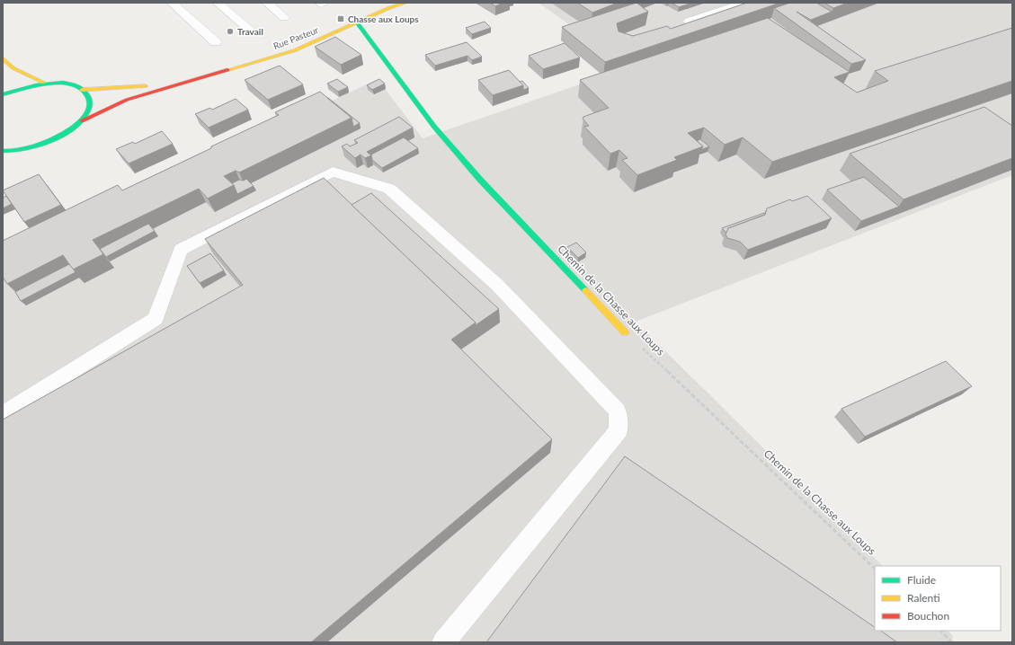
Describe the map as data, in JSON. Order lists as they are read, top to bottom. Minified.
{"streets":{"street":["Rue Pasteur","Chemin de la Chasse aux Loups"]},"crossings":[["Rue Pasteur","Chemin de la Chasse aux Loups"]],"places":{"transit":["Chasse aux Loups"],"other":["Travail"]},"legend":["Fluide","Ralenti","Bouchon"]}
